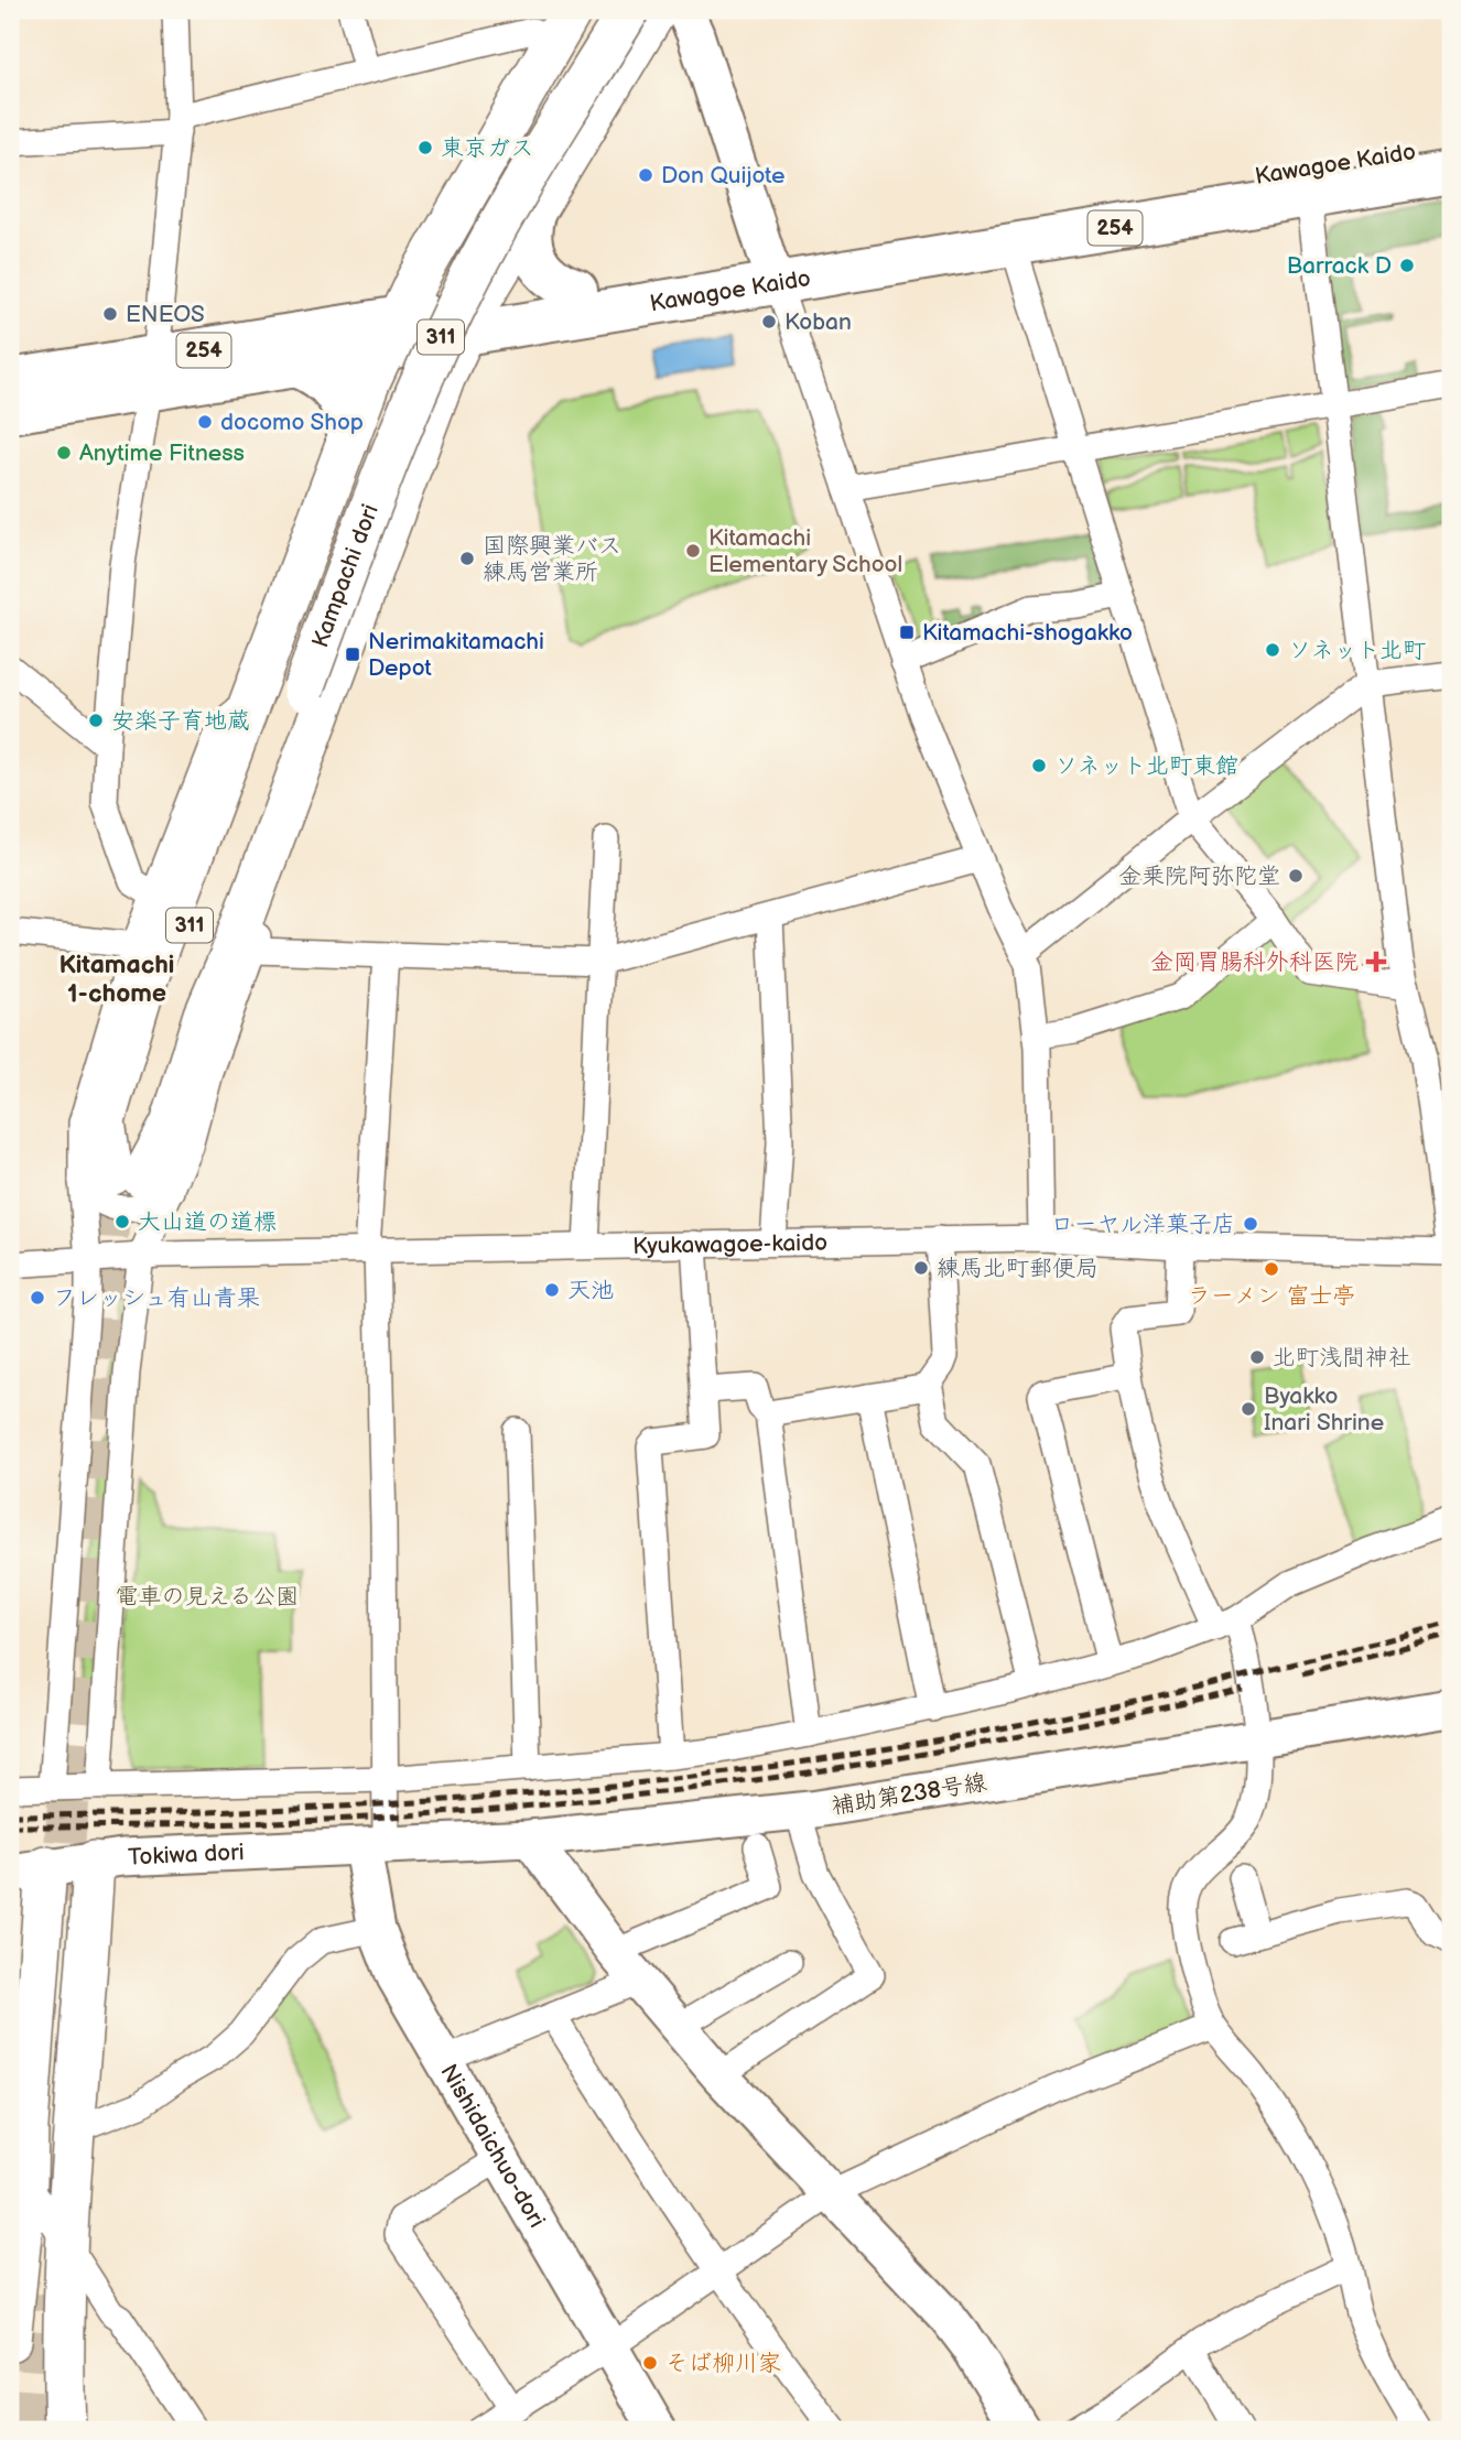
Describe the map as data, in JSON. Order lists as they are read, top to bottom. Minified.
{"streets":{"highway":["Kawagoe Kaido","254"],"main road":["311","Kampachi dori"],"street":["Kyukawagoe-kaido","補助第238号線","Tokiwa dori","Nishidaichuo-dori"]},"crossings":[["Kawagoe Kaido","254"],["補助第238号線","Tokiwa dori"],["補助第238号線","Nishidaichuo-dori"],["Tokiwa dori","Nishidaichuo-dori"]],"districts":["Kitamachi 1-chome"],"parks":["電車の見える公園"],"places":{"other":["東京ガス","Don Quijote","Barrack D","ENEOS","Koban","docomo Shop","Anytime Fitness","Kitamachi Elementary School","国際興業バス 練馬営業所","ソネット北町","安楽子育地蔵","ソネット北町東館","金乗院阿弥陀堂","大山道の道標","ローヤル洋菓子店","練馬北町郵便局","ラーメン 富士亭","天池","フレッシュ有山青果","北町浅間神社","Byakko Inari Shrine","そば柳川家"],"transit":["Kitamachi-shogakko","Nerimakitamachi Depot"],"health":["金岡胃腸科外科医院"]}}
